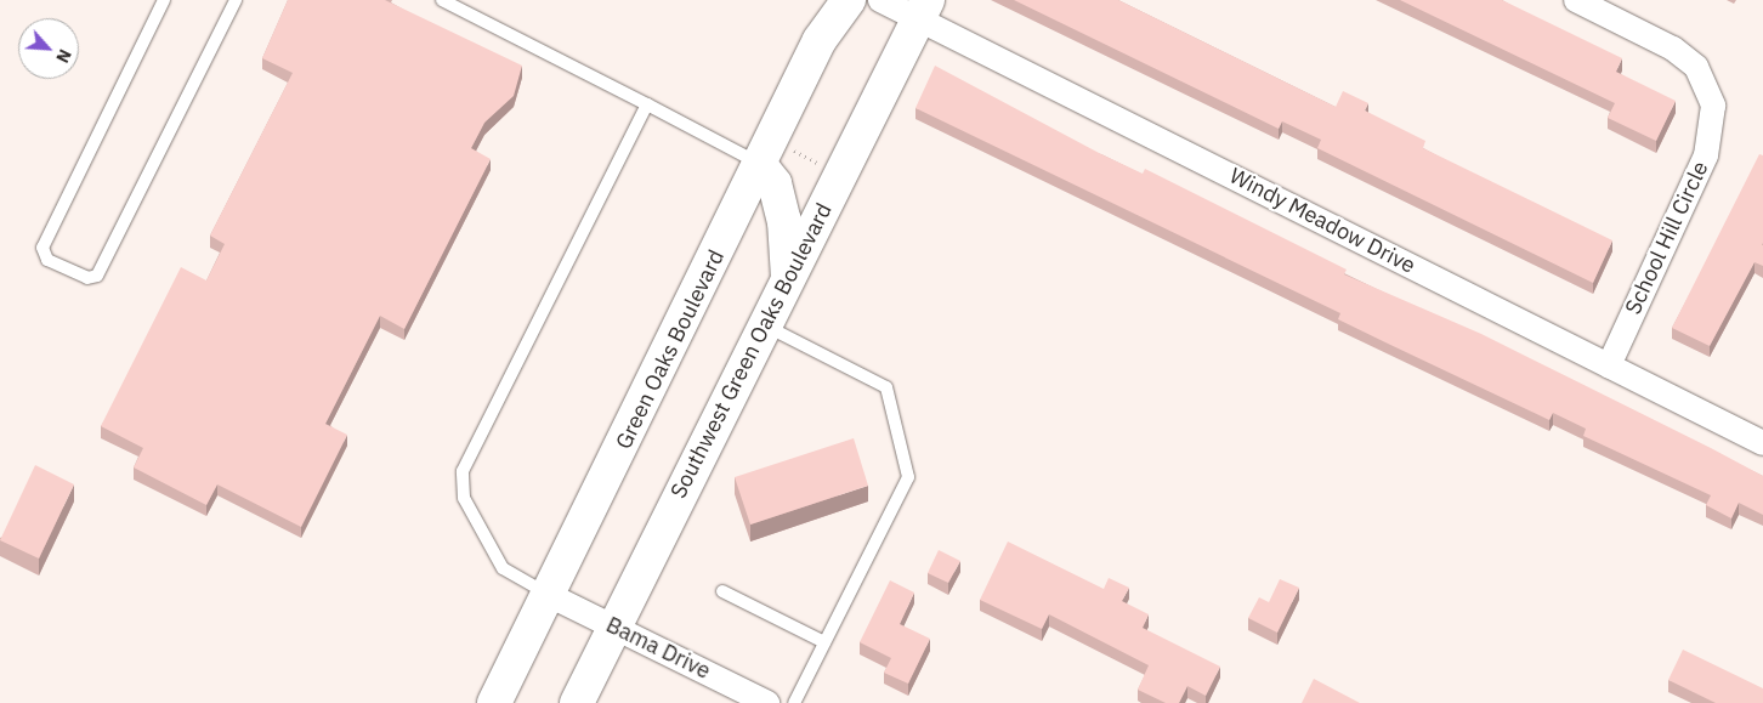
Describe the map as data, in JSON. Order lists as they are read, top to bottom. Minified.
{"streets":{"main road":["Green Oaks Boulevard","Southwest Green Oaks Boulevard"],"street":["Windy Meadow Drive","School Hill Circle","Bama Drive"]},"crossings":[["Windy Meadow Drive","School Hill Circle"],["Windy Meadow Drive","Southwest Green Oaks Boulevard"],["Green Oaks Boulevard","Bama Drive"],["Southwest Green Oaks Boulevard","Bama Drive"]],"north":"bottom right"}
